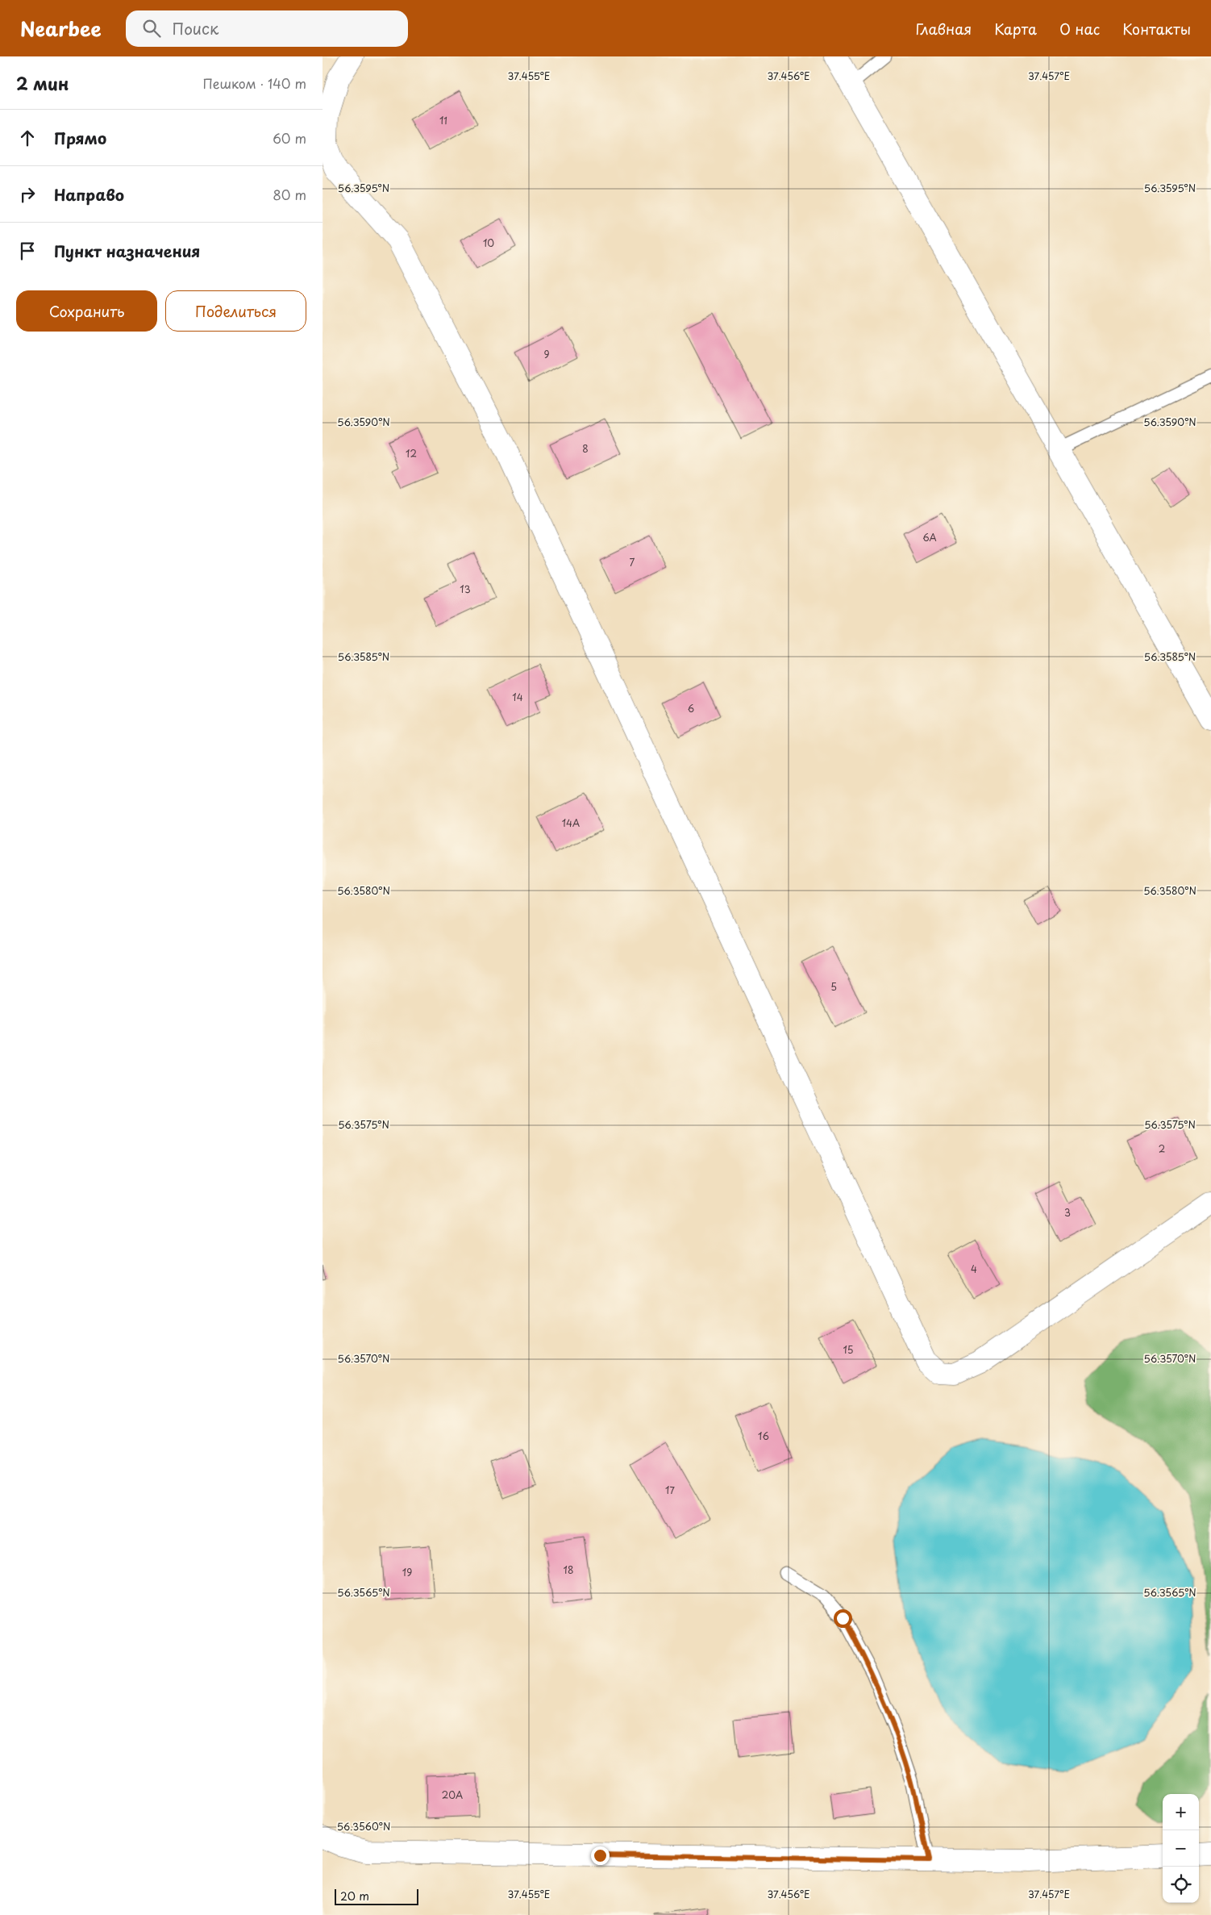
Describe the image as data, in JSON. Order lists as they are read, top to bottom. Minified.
{"house_numbers":["11","10","9","8","12","6А","7","13","14","6","14А","5","2","3","4","15","16","17","18","19","20А"],"scale_bar":"20 m","page":{"header":"Nearbee","search":"Поиск","nav":["Главная","Карта","О нас","Контакты"],"heading":["2 мин","Пешком · 140 m"],"list":[["Прямо","60 m"],["Направо","80 m"],"Пункт назначения"],"buttons":["Сохранить","Поделиться"],"map_buttons":["+","−"],"scale":"20 m"},"coordinates":["37.455°E","37.456°E","37.457°E","56.3595°N","56.3590°N","56.3585°N","56.3580°N","56.3575°N","56.3570°N","56.3565°N","56.3560°N"]}
